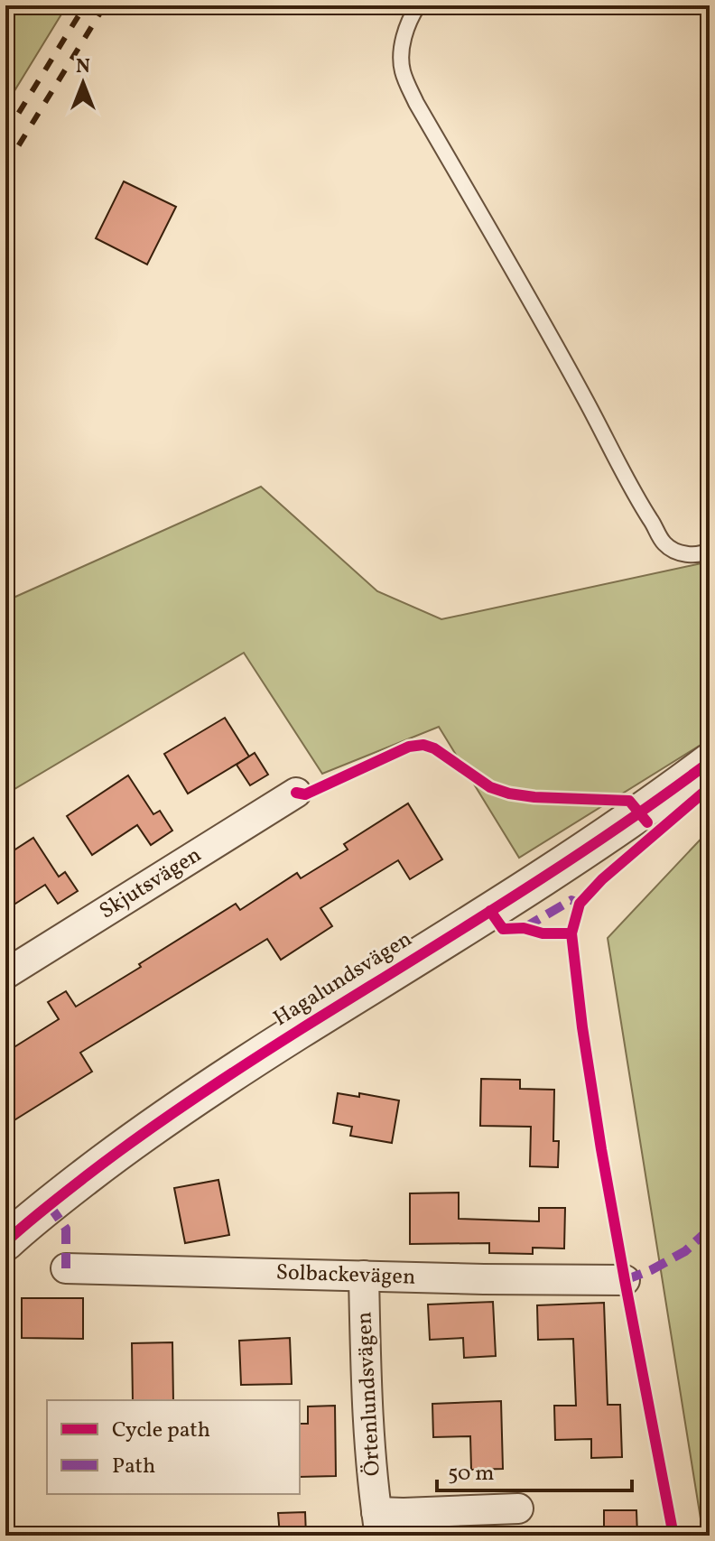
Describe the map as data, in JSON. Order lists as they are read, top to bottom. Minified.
{"streets":{"street":["Skjutsvägen","Hagalundsvägen","Solbackevägen","Örtenlundsvägen"]},"crossings":[["Solbackevägen","Örtenlundsvägen"]],"legend":["Cycle path","Path"],"scale_bar":"50 m","north":"top"}
